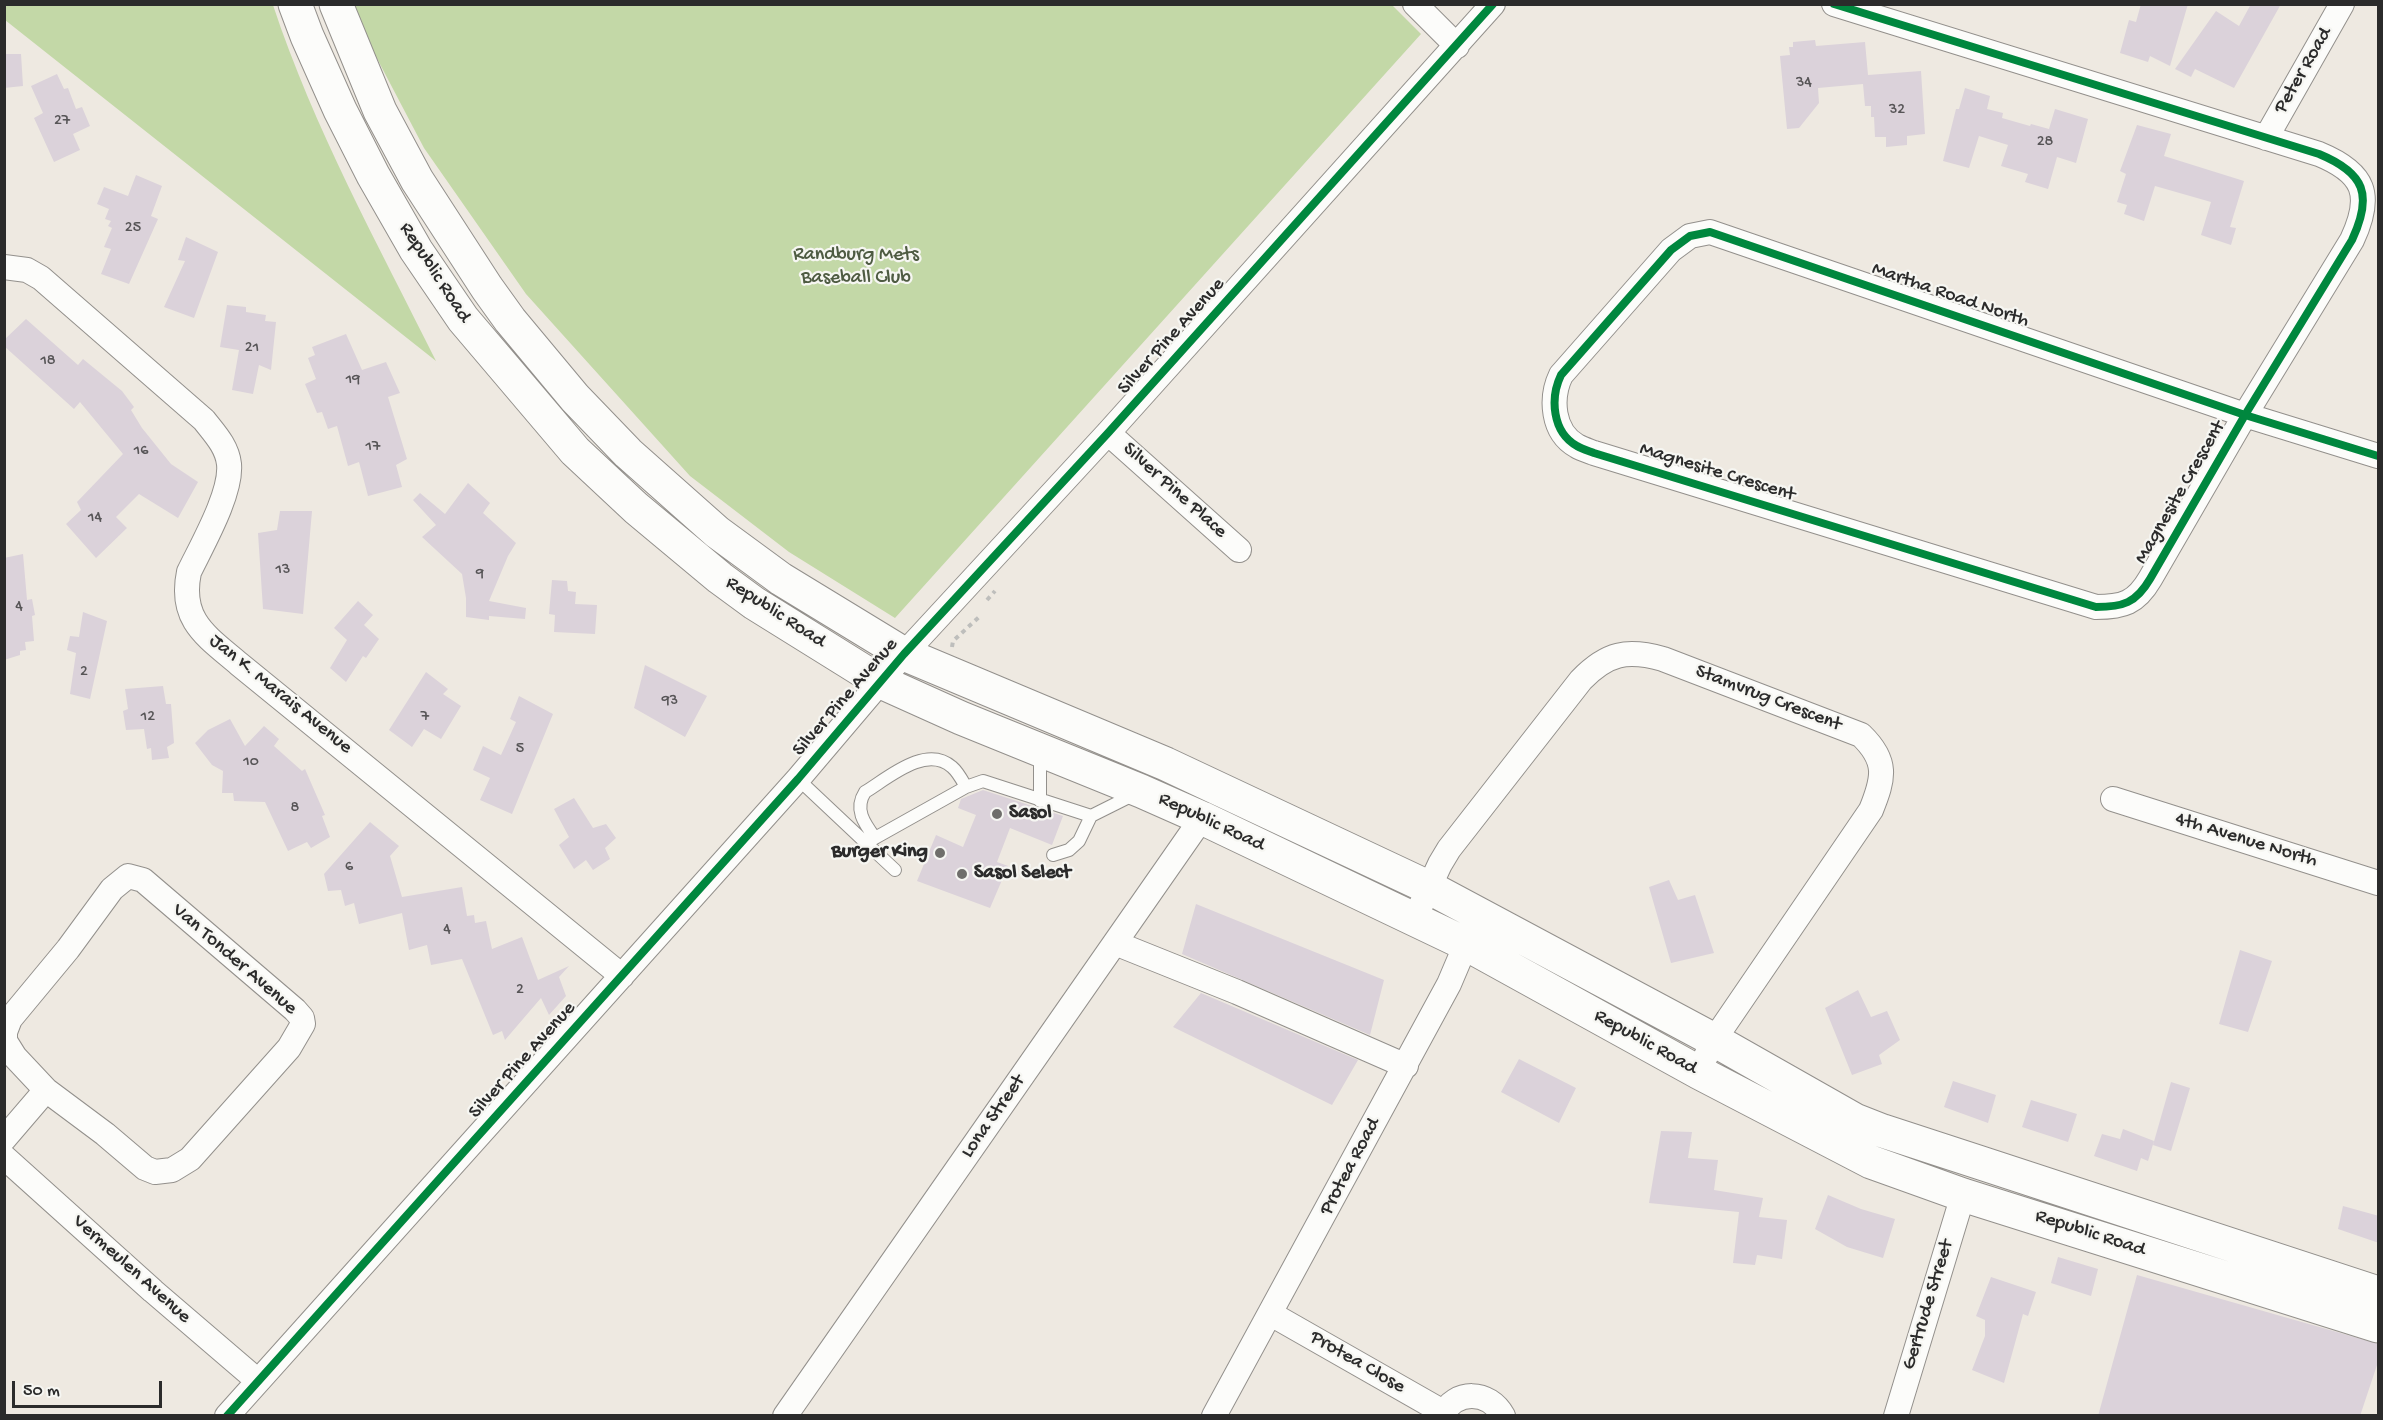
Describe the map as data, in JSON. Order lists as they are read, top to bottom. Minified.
{"streets":{"main road":["Republic Road"],"street":["Peter Road","Martha Road North","Silver Pine Avenue","Magnesite Crescent","Silver Pine Place","Jan K. Marais Avenue","Stamvrug Crescent","4th Avenue North","Van Tonder Avenue","Lona Street","Protea Road","Vermeulen Avenue","Gertrude Street","Protea Close"]},"crossings":[["Peter Road","Magnesite Crescent"],["Republic Road","Silver Pine Avenue"],["Republic Road","Stamvrug Crescent"],["Republic Road","Lona Street"],["Republic Road","Protea Road"],["Republic Road","Gertrude Street"],["Martha Road North","Magnesite Crescent"],["Silver Pine Avenue","Silver Pine Place"],["Silver Pine Avenue","Jan K. Marais Avenue"],["Silver Pine Avenue","Vermeulen Avenue"],["Protea Road","Protea Close"]],"parks":["Randburg Mets Baseball Club"],"places":["Sasol","Burger King","Sasol Select"],"house_numbers":["34","32","27","28","25","21","18","19","17","16","14","13","9","4","2","93","12","7","5","10","8","6","4","2"],"scale_bar":"50 m"}
